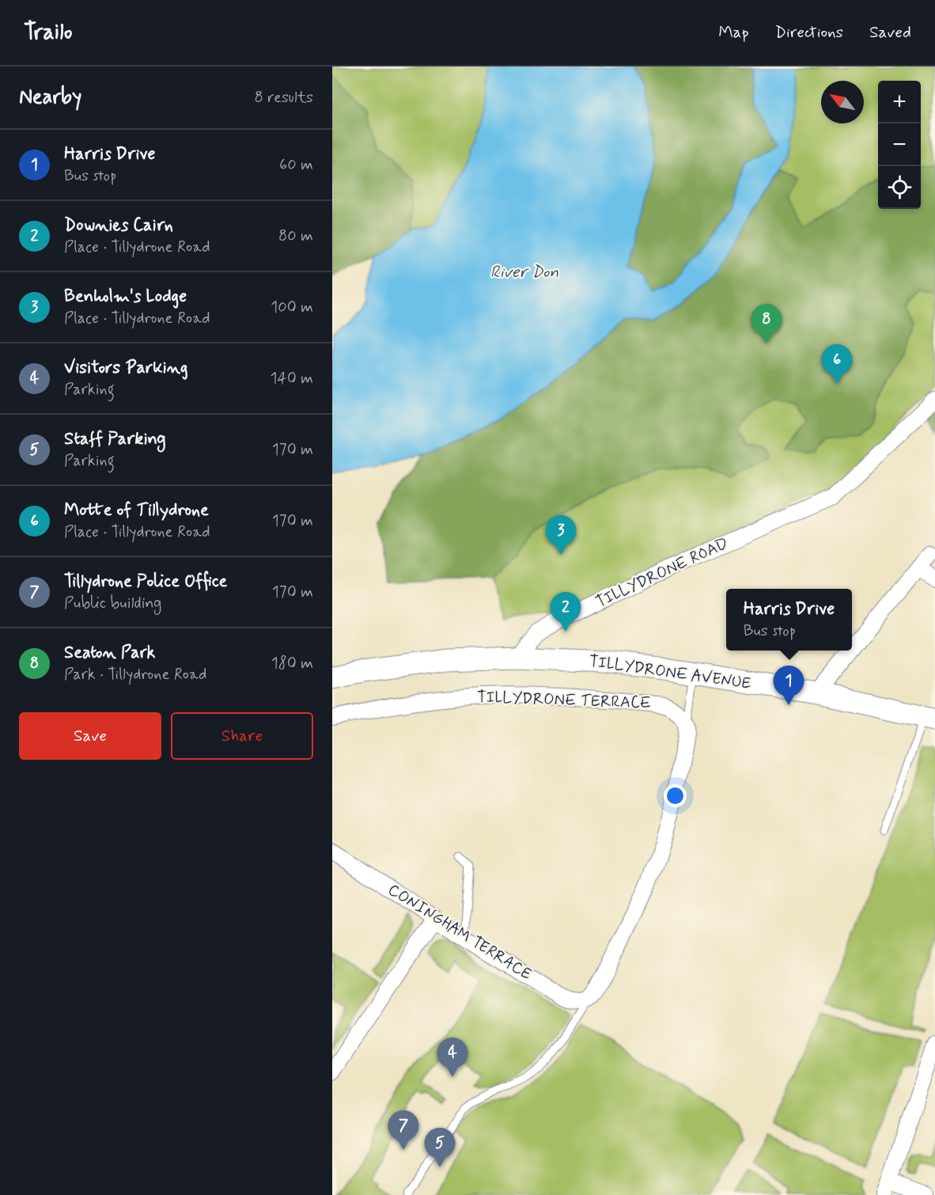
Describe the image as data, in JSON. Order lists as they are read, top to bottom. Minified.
{"streets":{"main road":["TILLYDRONE AVENUE"],"street":["TILLYDRONE ROAD","TILLYDRONE TERRACE","CONINGHAM TERRACE"]},"crossings":[["TILLYDRONE ROAD","TILLYDRONE AVENUE"]],"water":["River Don"],"north":"top left","page":{"header":"Trailo","nav":["Map","Directions","Saved"],"heading":["Nearby","8 results"],"map_buttons":["+","−"],"list":[{"mark":"1","name":"Harris Drive","note":"Bus stop","value":"60 m"},{"mark":"2","name":"Downies Cairn","note":"Place · Tillydrone Road","value":"80 m"},{"mark":"3","name":"Benholm's Lodge","note":"Place · Tillydrone Road","value":"100 m"},{"mark":"4","name":"Visitors Parking","note":"Parking","value":"140 m"},{"mark":"5","name":"Staff Parking","note":"Parking","value":"170 m"},{"mark":"6","name":"Motte of Tillydrone","note":"Place · Tillydrone Road","value":"170 m"},{"mark":"7","name":"Tillydrone Police Office","note":"Public building","value":"170 m"},{"mark":"8","name":"Seaton Park","note":"Park · Tillydrone Road","value":"180 m"}],"pins":["8","6","3","2","1","4","7","5"],"popup":["Harris Drive","Bus stop"],"buttons":["Save","Share"]}}
